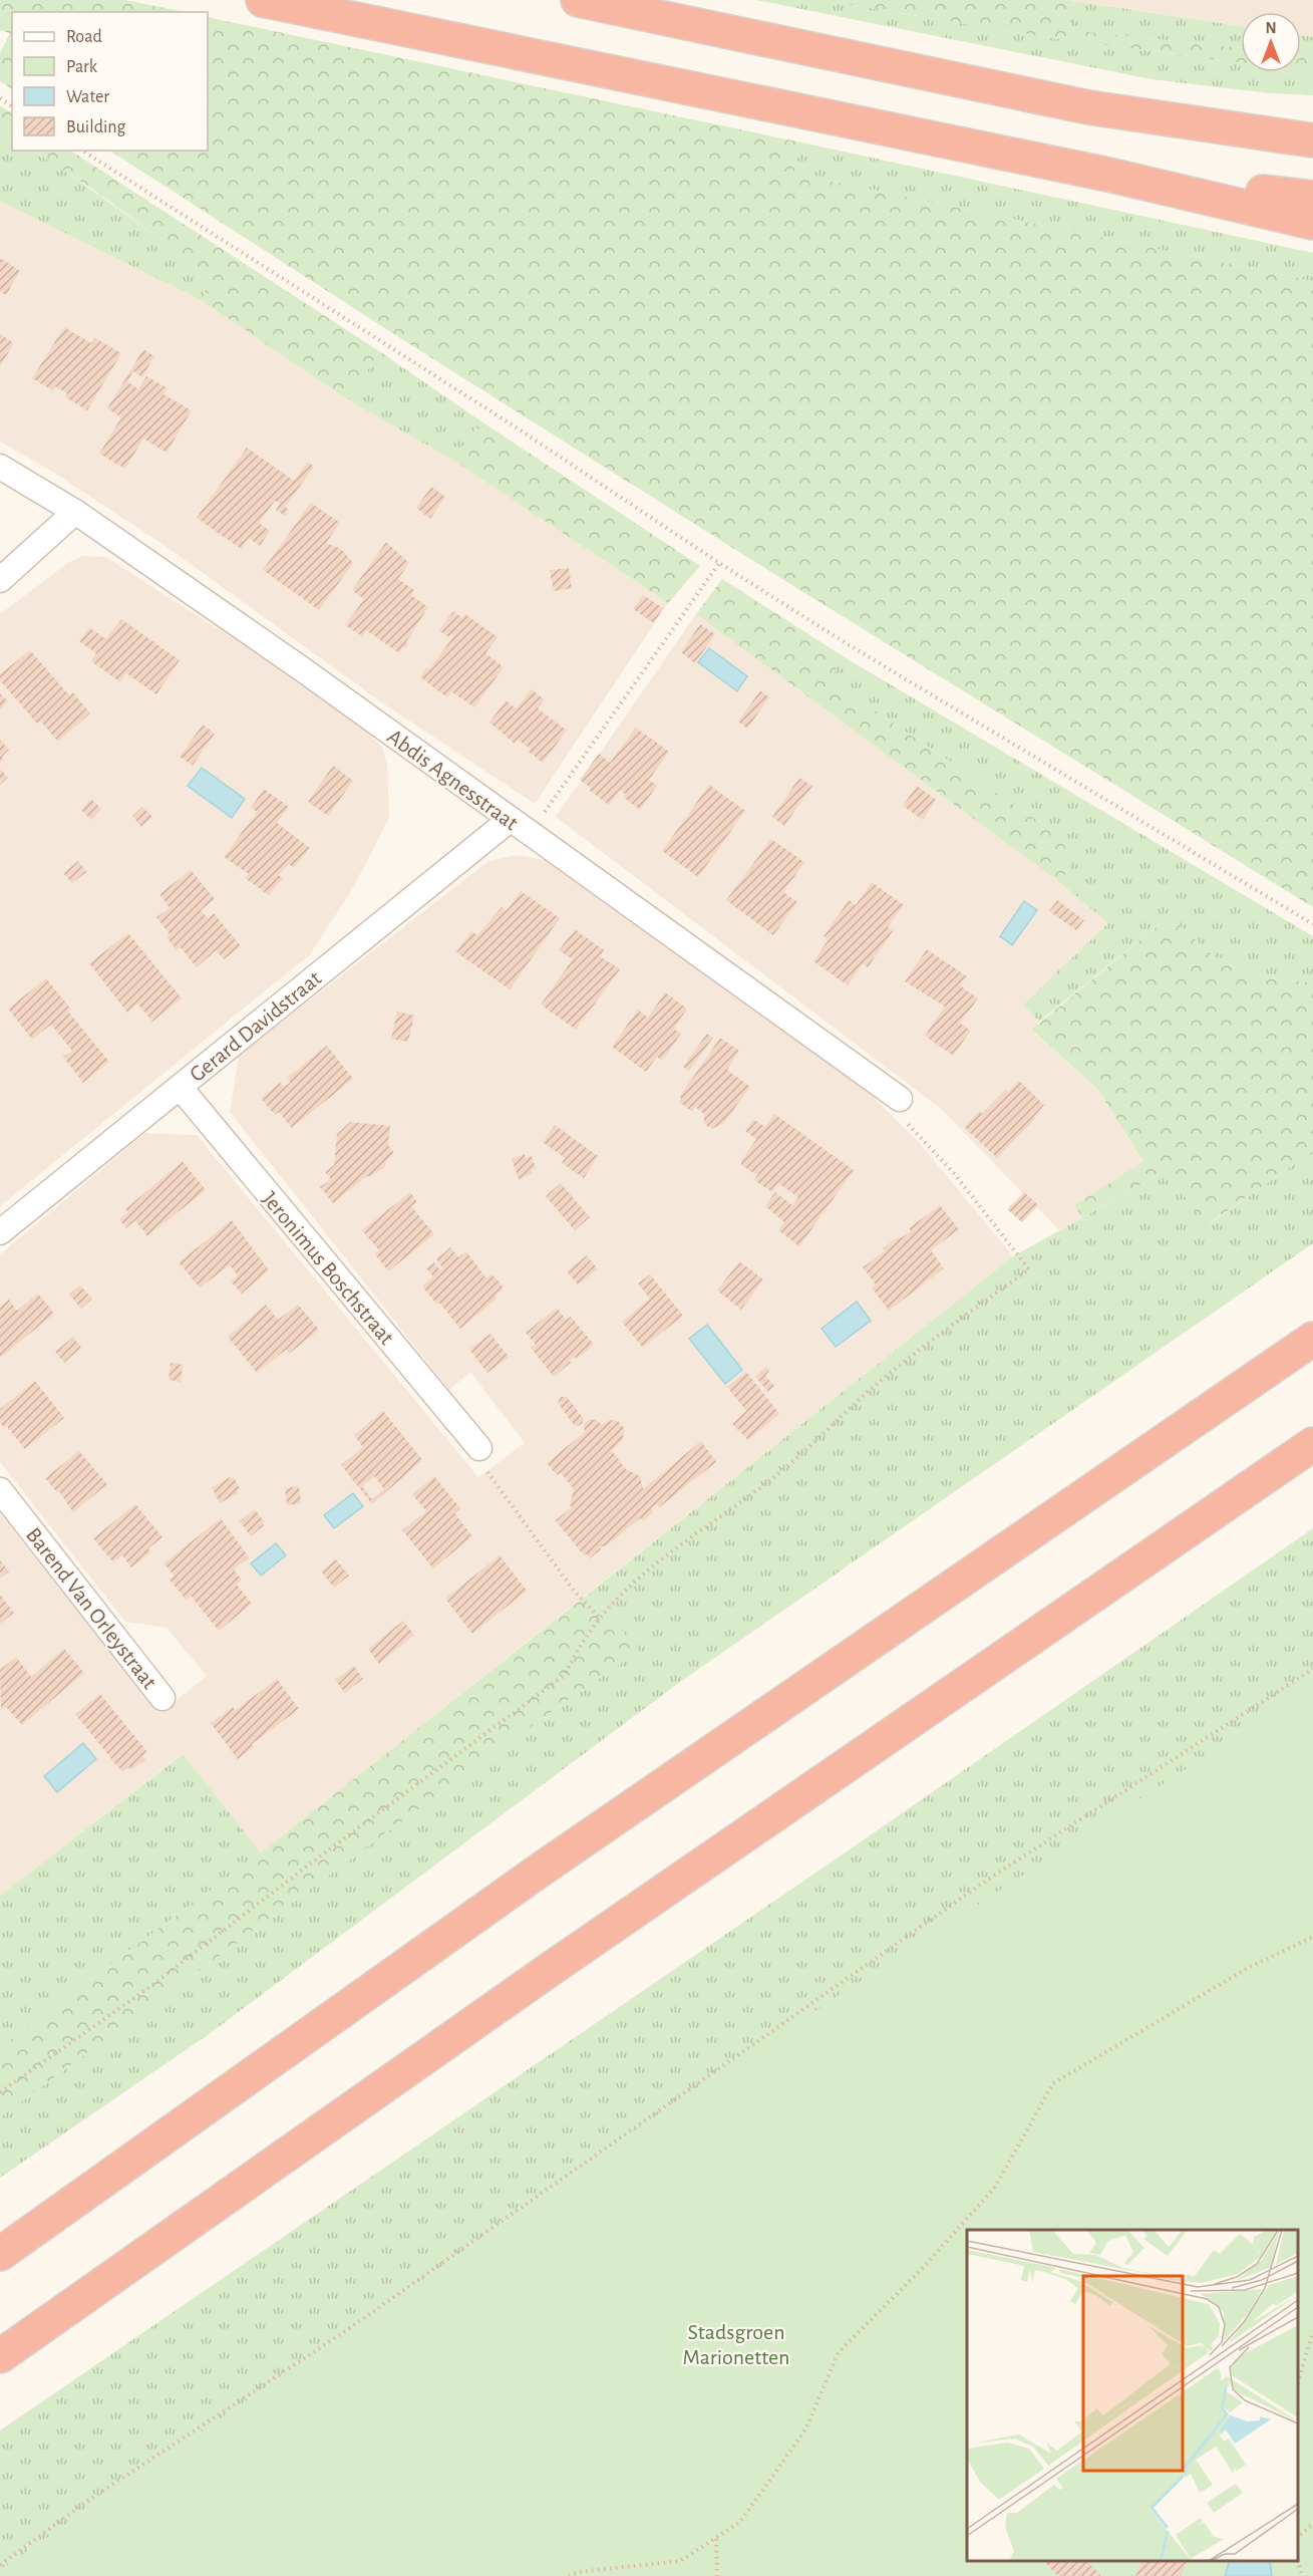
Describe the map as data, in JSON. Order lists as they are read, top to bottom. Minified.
{"streets":{"street":["Abdis Agnesstraat","Gerard Davidstraat","Jeronimus Boschstraat","Barend Van Orleystraat"]},"crossings":[["Abdis Agnesstraat","Gerard Davidstraat"],["Gerard Davidstraat","Jeronimus Boschstraat"]],"parks":["Stadsgroen Marionetten"],"legend":["Road","Park","Water","Building"],"north":"top"}
